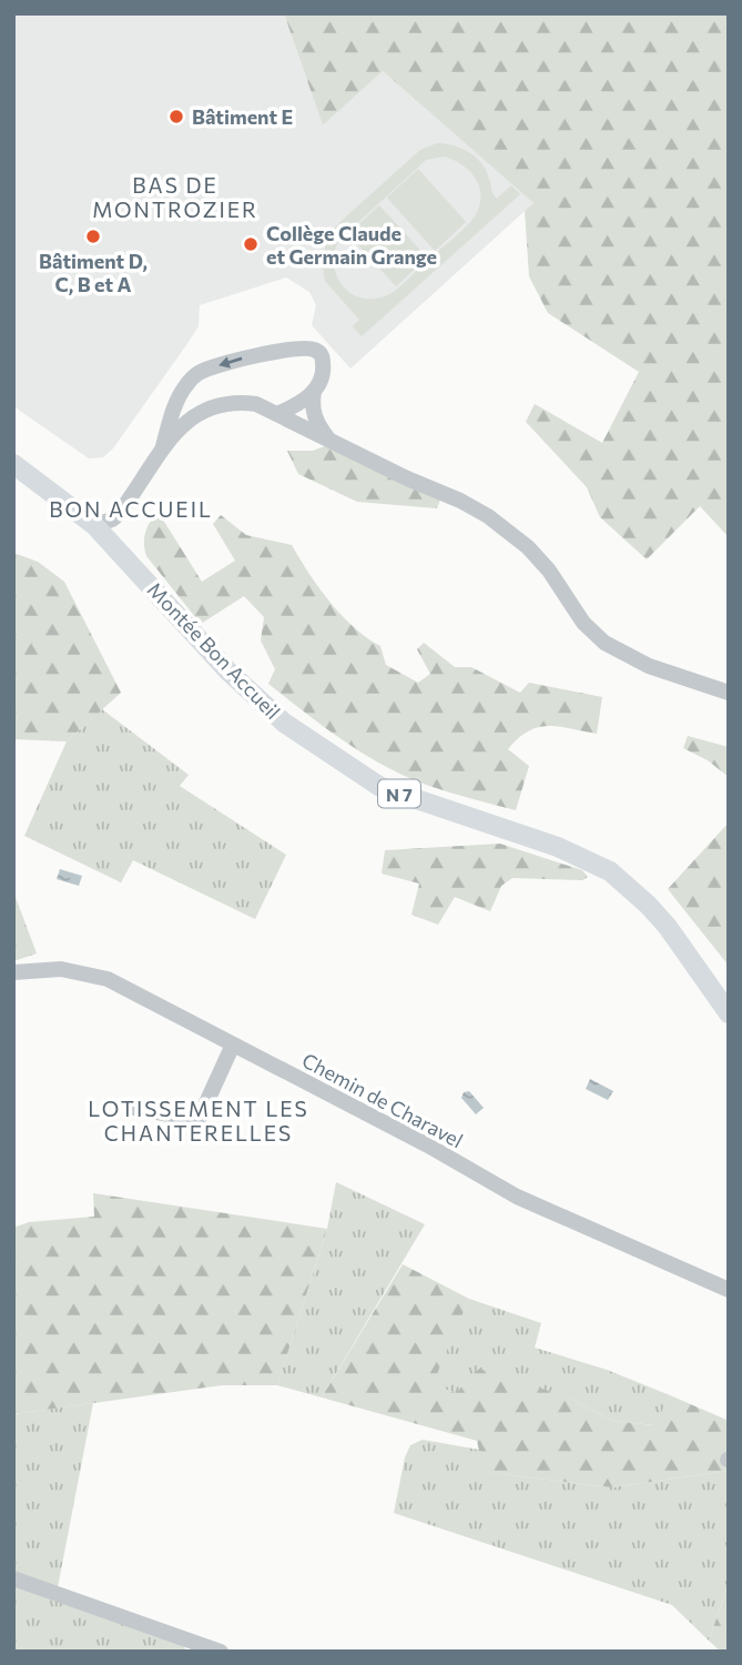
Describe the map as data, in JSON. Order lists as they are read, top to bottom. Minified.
{"streets":{"main road":["Montée Bon Accueil","N 7"],"street":["Chemin de Charavel"]},"districts":["BAS DE MONTROZIER","BON ACCUEIL","LOTISSEMENT LES CHANTERELLES"],"places":["Bâtiment E","Bâtiment D, C, B et A","Collège Claude et Germain Grange"]}
